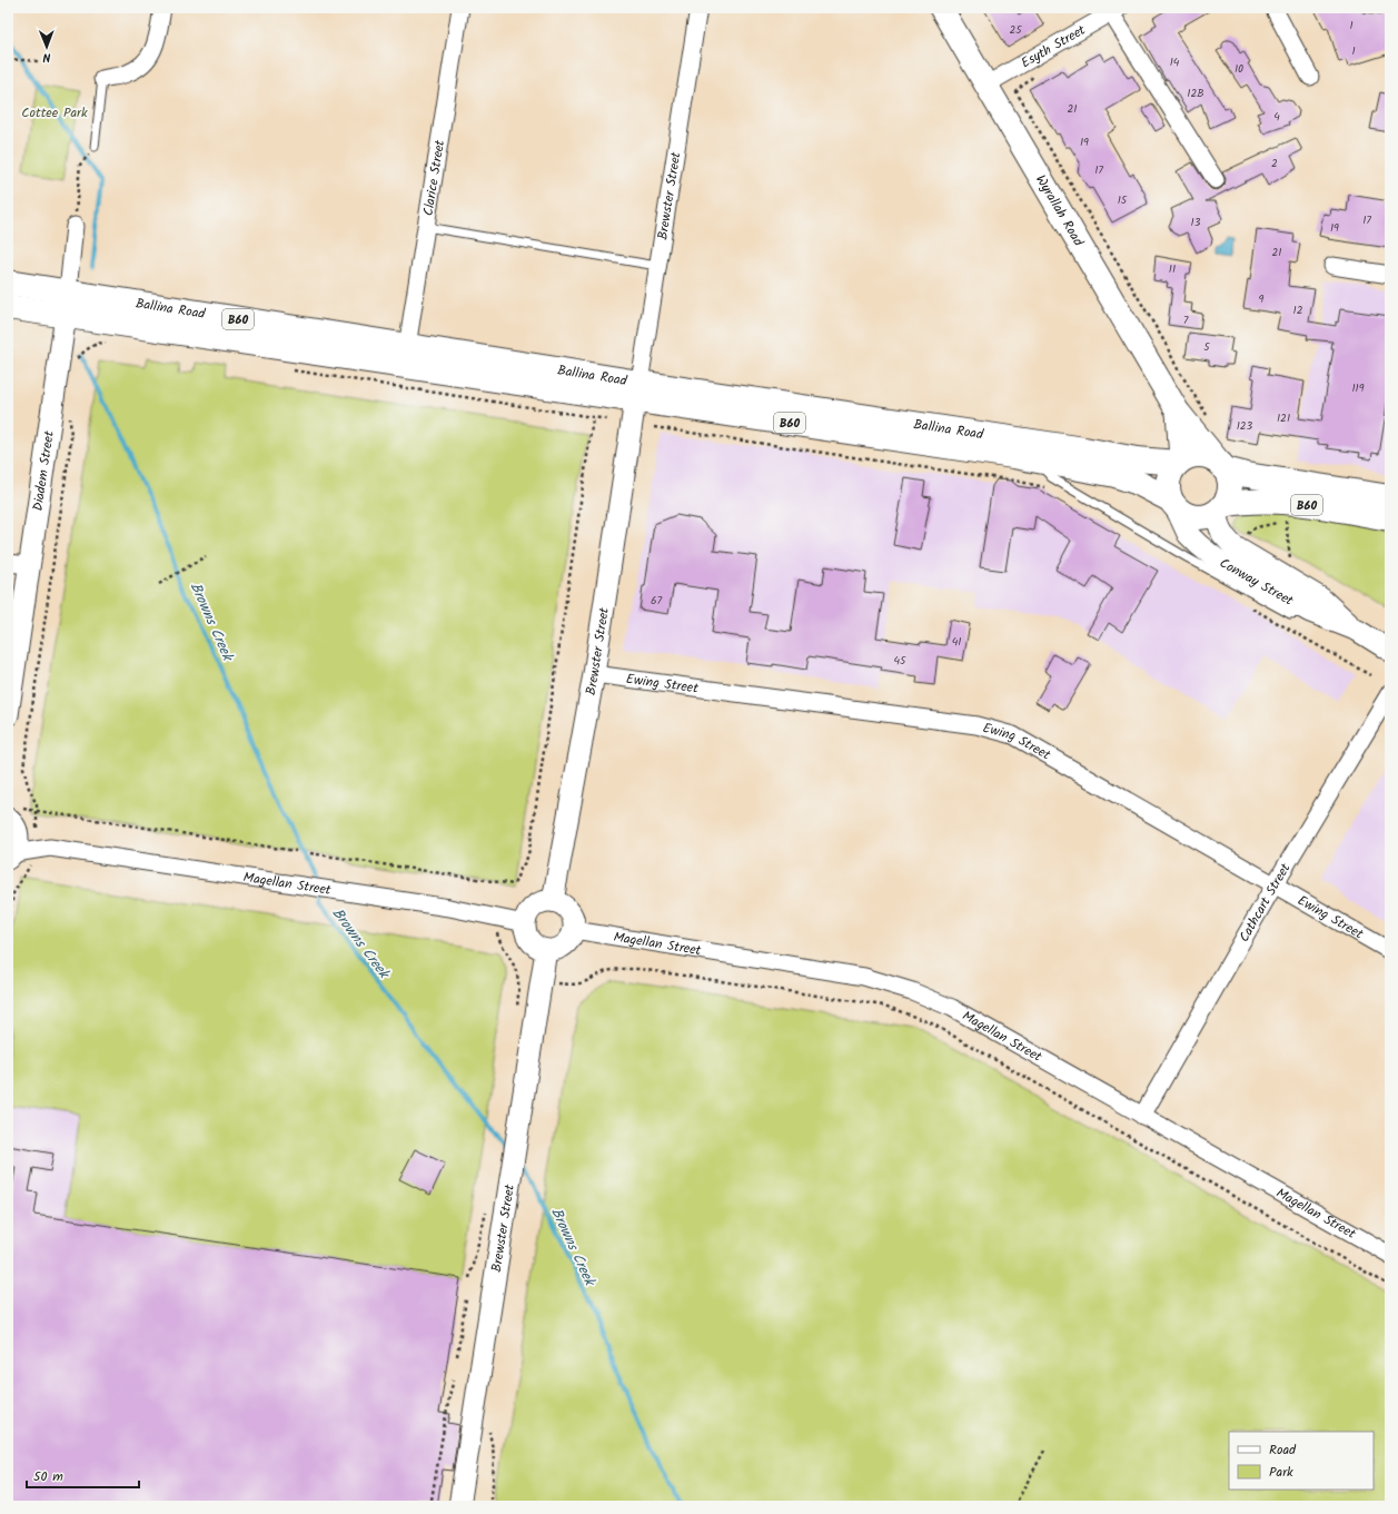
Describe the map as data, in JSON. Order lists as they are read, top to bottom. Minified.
{"streets":{"main road":["Wyrallah Road","Ballina Road","B60"],"street":["Esyth Street","Clarice Street","Brewster Street","Diadem Street","Conway Street","Ewing Street","Magellan Street","Cathcart Street"]},"crossings":[["Esyth Street","Wyrallah Road"],["Clarice Street","Ballina Road"],["Brewster Street","Ballina Road"],["Brewster Street","Ewing Street"],["Brewster Street","Magellan Street"],["Wyrallah Road","Ballina Road"],["Wyrallah Road","B60"],["Wyrallah Road","Conway Street"],["Ballina Road","B60"],["Ballina Road","Diadem Street"],["Ballina Road","Conway Street"],["B60","Conway Street"],["Ewing Street","Cathcart Street"],["Magellan Street","Cathcart Street"]],"water":["Browns Creek"],"parks":["Cottee Park"],"house_numbers":["1","25","1","14","10","12B","21","4","19","2","17","15","17","13","19","21","11","9","12","7","5","119","121","123","67","41","45"],"legend":["Road","Park"],"scale_bar":"50 m","north":"bottom"}
